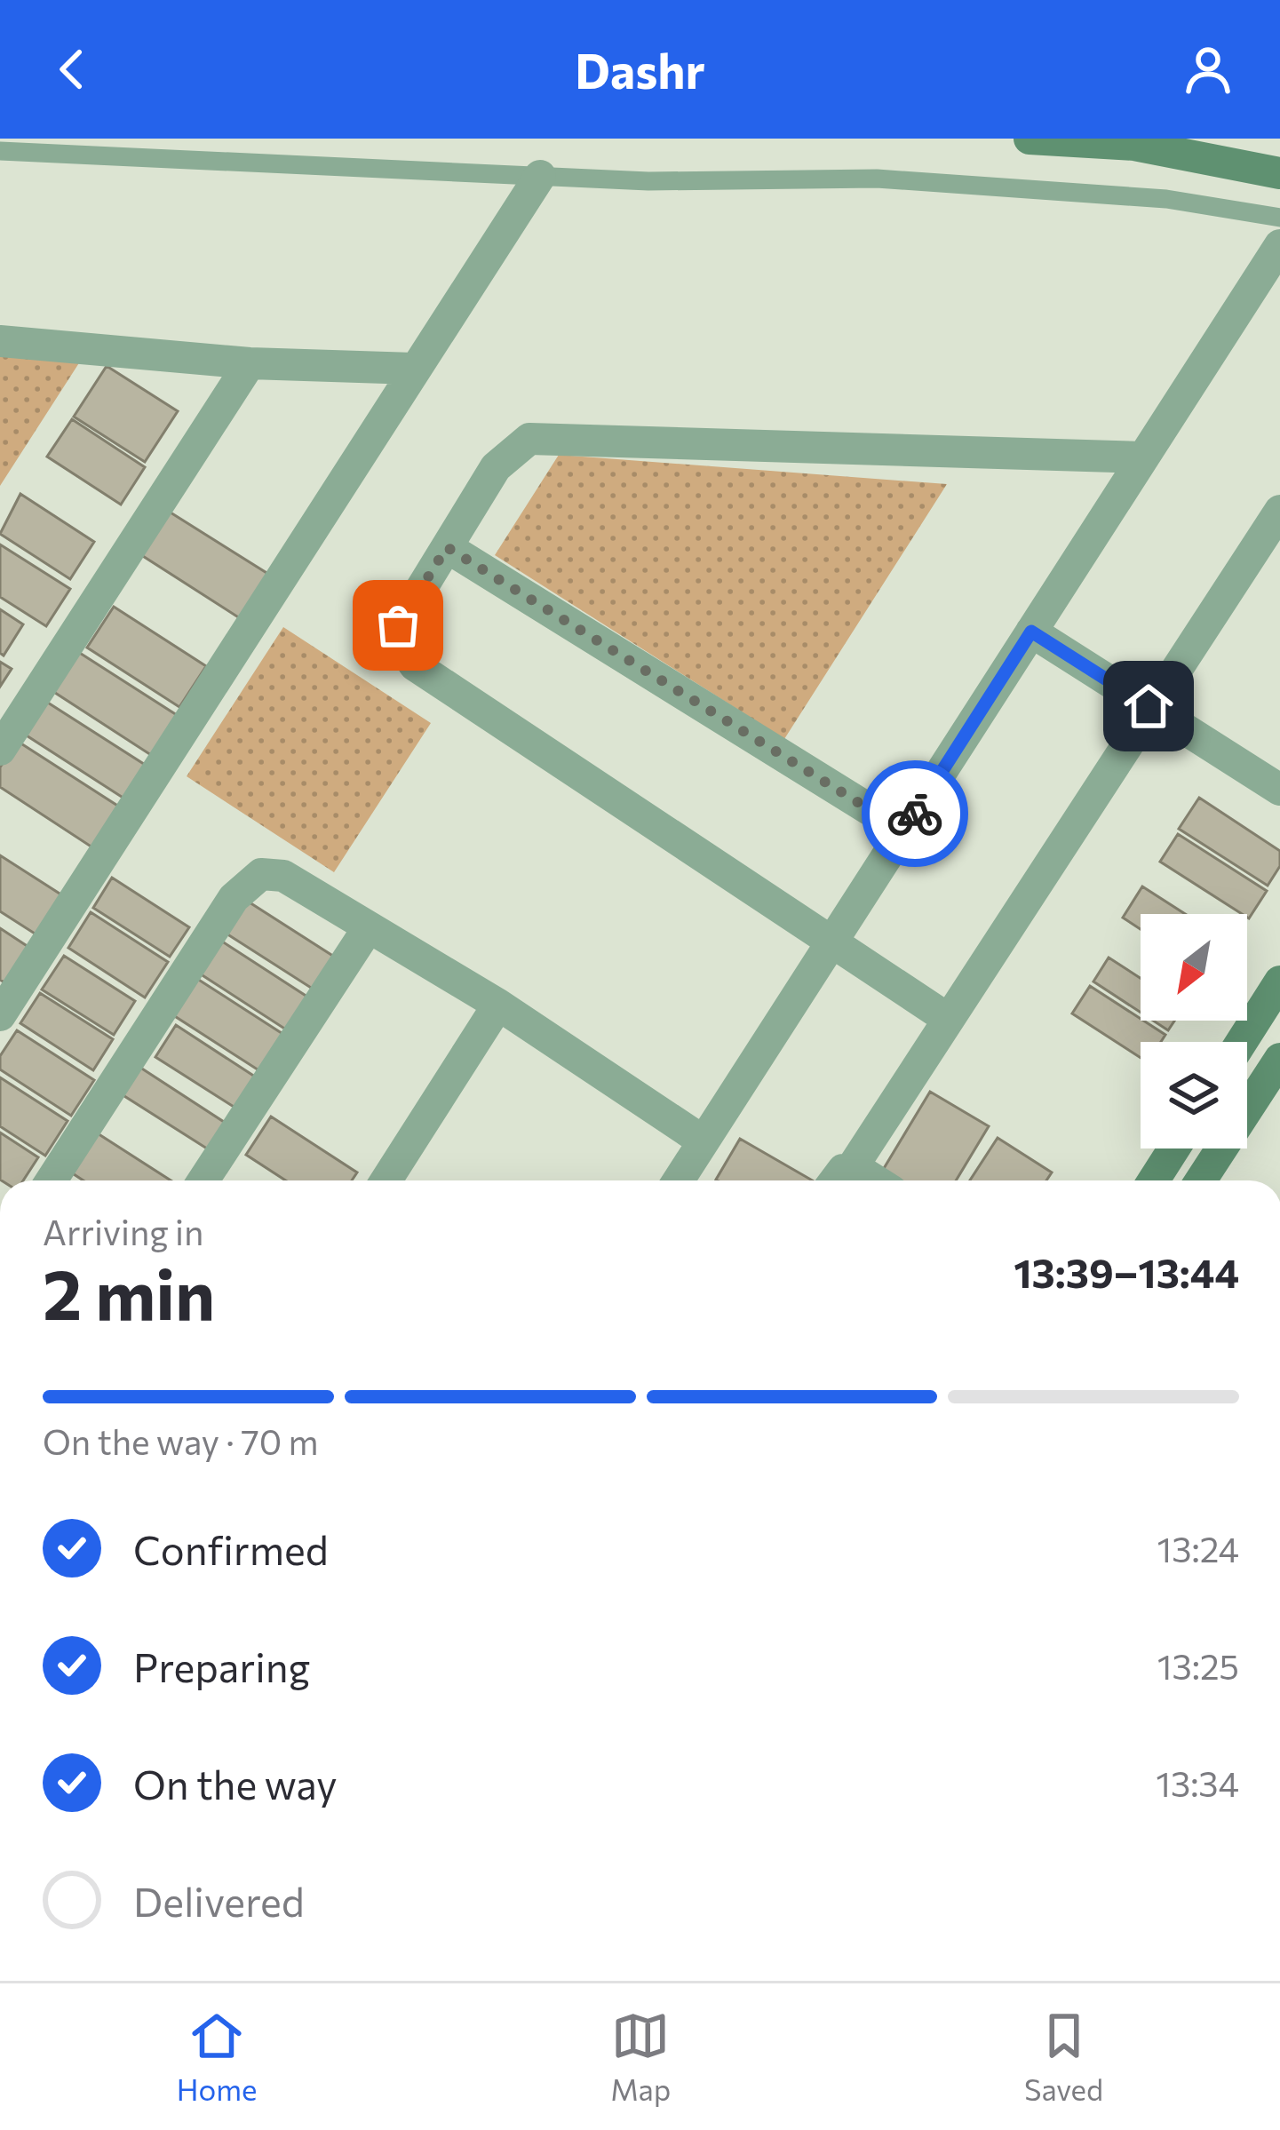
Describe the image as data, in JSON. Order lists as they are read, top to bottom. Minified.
{"north":"bottom left","page":{"header":"Dashr","heading":["2 min","Arriving in","13:39–13:44"],"bar":"On the way · 70 m","list":[["Confirmed","13:24"],["Preparing","13:25"],["On the way","13:34"],"Delivered"],"tabs":["Home","Map","Saved"]}}
